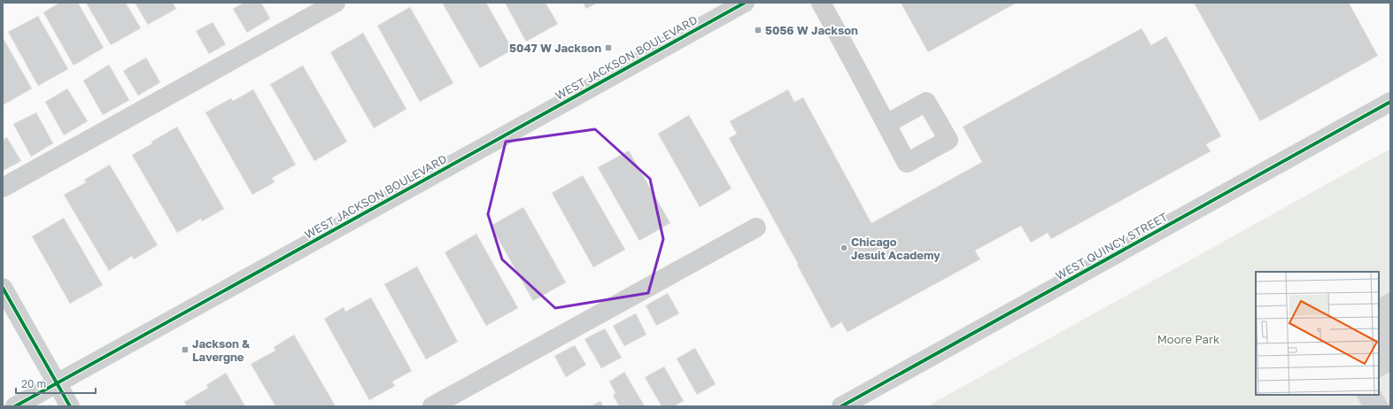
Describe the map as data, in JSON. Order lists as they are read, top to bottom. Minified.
{"streets":{"street":["WEST JACKSON BOULEVARD","WEST QUINCY STREET"]},"parks":["Moore Park"],"places":{"transit":["5056 W Jackson","5047 W Jackson","Jackson & Lavergne"],"other":["Chicago Jesuit Academy"]},"scale_bar":"20 m"}
